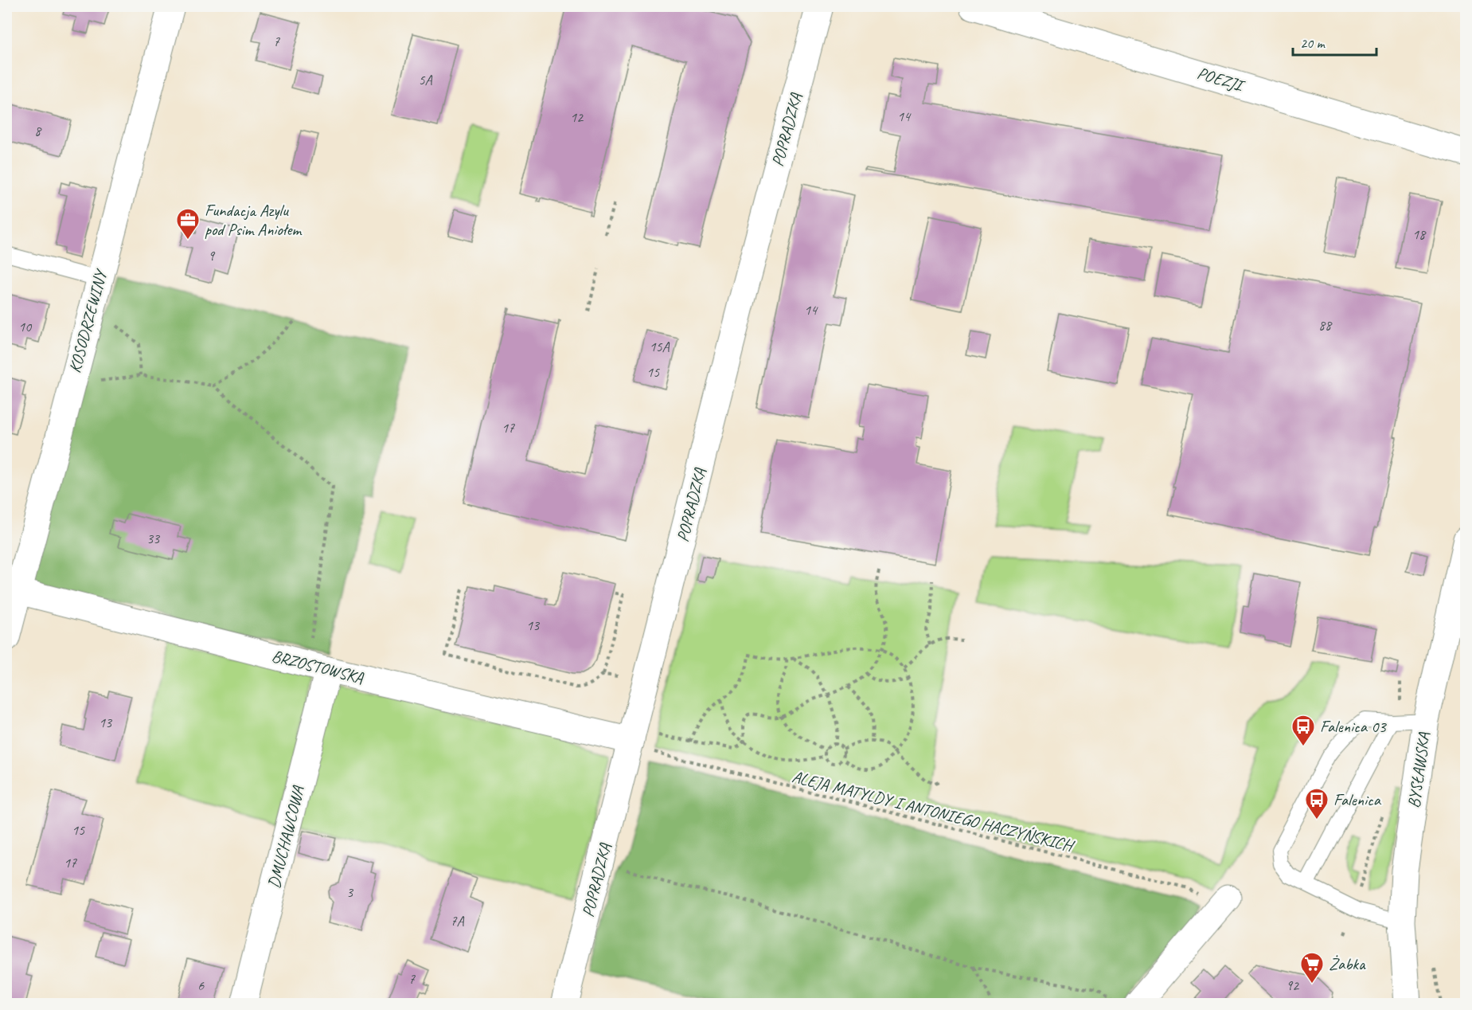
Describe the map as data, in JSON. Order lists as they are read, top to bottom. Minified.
{"streets":{"street":["POEZJI","POPRADZKA","KOSODRZEWINY","BRZOSTOWSKA","BYSŁAWSKA","DMUCHAWCOWA"],"path":["ALEJA MATYLDY I ANTONIEGO HACZYŃSKICH"]},"crossings":[["POPRADZKA","BRZOSTOWSKA"],["POPRADZKA","ALEJA MATYLDY I ANTONIEGO HACZYŃSKICH"],["KOSODRZEWINY","BRZOSTOWSKA"],["BRZOSTOWSKA","ALEJA MATYLDY I ANTONIEGO HACZYŃSKICH"],["BRZOSTOWSKA","DMUCHAWCOWA"]],"places":{"office":["Fundacja Azylu pod Psim Aniołem"],"bus stop":["Falenica 03","Falenica"],"supermarket":["Żabka"]},"house_numbers":["7","5A","14","12","8","18","9","14","88","10","15A","15","17","33","13","13","15","17","3","7A","7","6","92"],"scale_bar":"20 m"}
